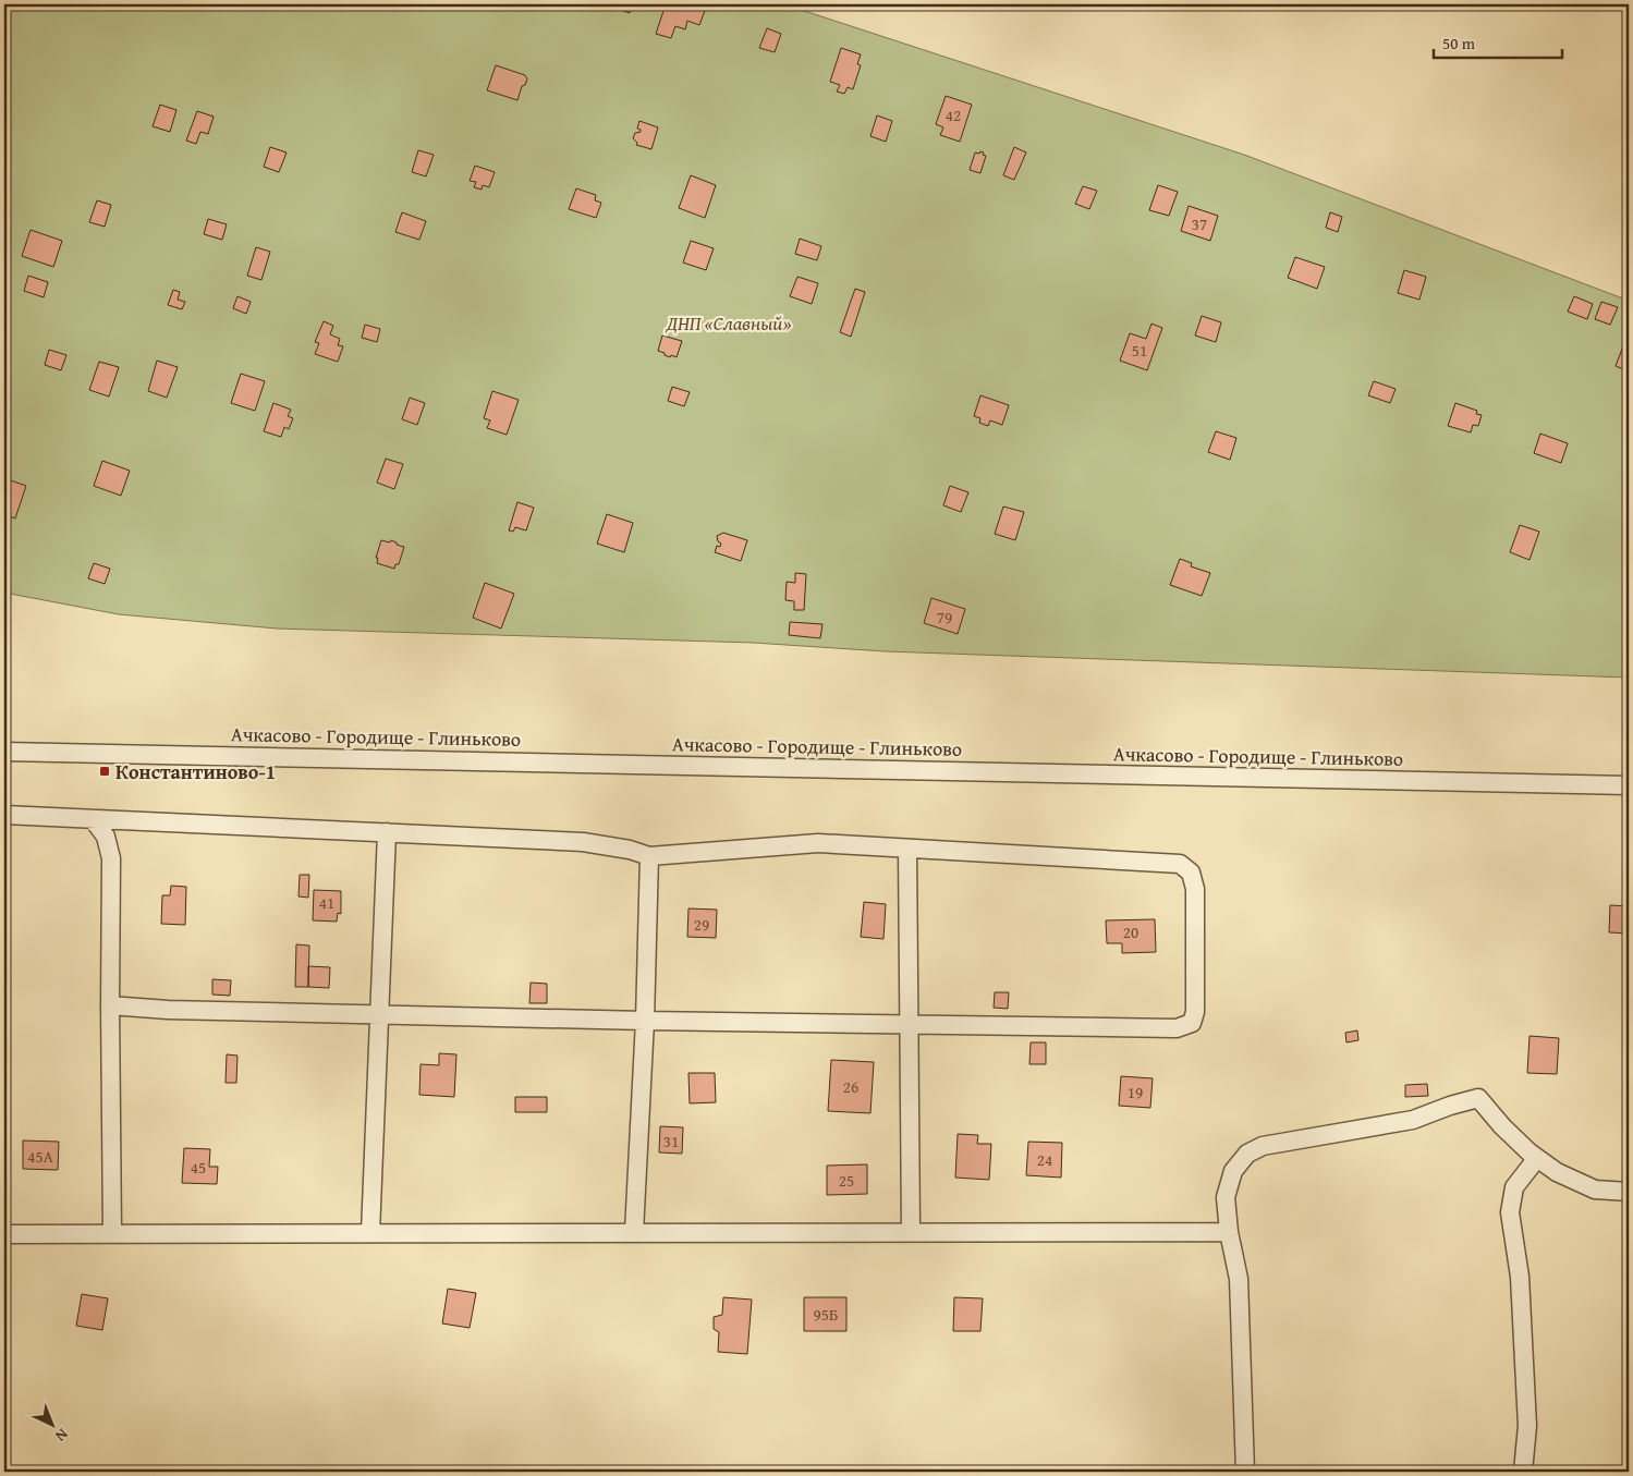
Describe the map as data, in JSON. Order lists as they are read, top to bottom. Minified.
{"streets":{"street":["Ачкасово - Городище - Глиньково"]},"parks":["ДНП «Славный»"],"places":{"transit":["Константиново-1"]},"house_numbers":["42","37","51","79","41","29","20","26","19","31","45А","24","45","25","95Б"],"scale_bar":"50 m","north":"bottom right"}
